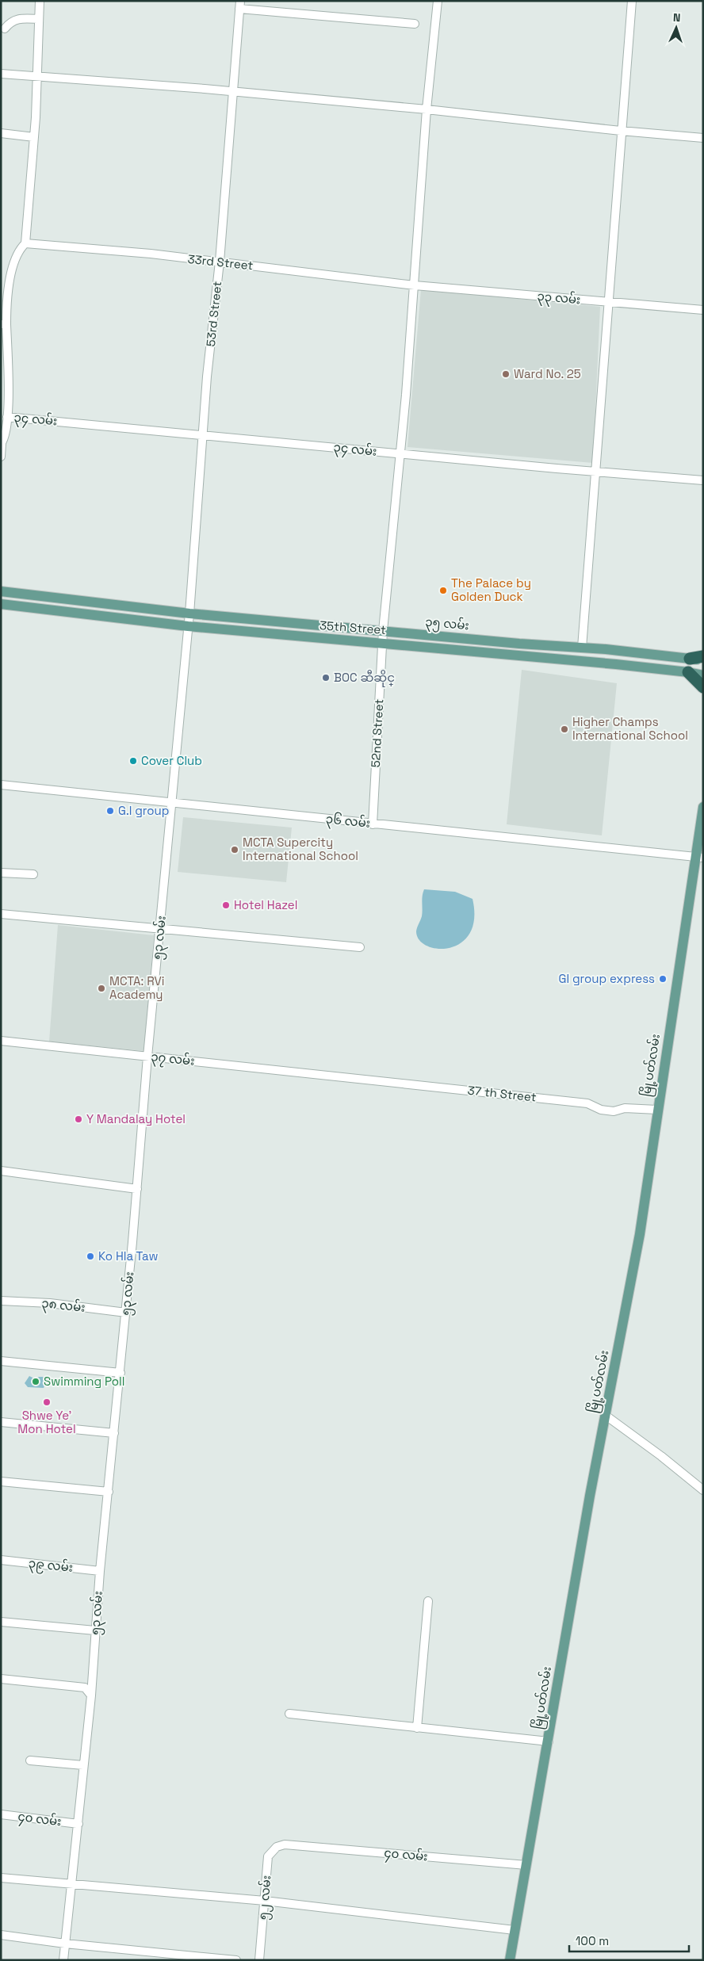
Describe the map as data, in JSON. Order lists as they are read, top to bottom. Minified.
{"streets":{"main road":["၃၅ လမ်း","35th Street","မြို့ပတ်လမ်း"],"street":["33rd Street","၃၃ လမ်း","53rd Street","၃၄ လမ်း","52nd Street","၃၆ လမ်း","၅၃ လမ်း","၃၇ လမ်း","37 th Street","၃၈ လမ်း","၃၉ လမ်း","၄၀ လမ်း","၅၂ လမ်း"]},"crossings":[["33rd Street","၃၃ လမ်း"],["33rd Street","53rd Street"],["33rd Street","52nd Street"],["၃၃ လမ်း","52nd Street"],["53rd Street","၃၄ လမ်း"],["53rd Street","၃၅ လမ်း"],["53rd Street","35th Street"],["53rd Street","၅၃ လမ်း"],["၃၄ လမ်း","52nd Street"],["၃၅ လမ်း","52nd Street"],["35th Street","52nd Street"],["35th Street","၅၃ လမ်း"],["52nd Street","၃၆ လမ်း"],["၃၆ လမ်း","၅၃ လမ်း"],["၃၆ လမ်း","မြို့ပတ်လမ်း"],["၅၃ လမ်း","၃၇ လမ်း"],["၅၃ လမ်း","၃၈ လမ်း"],["၅၃ လမ်း","၃၉ လမ်း"],["၅၃ လမ်း","၄၀ လမ်း"],["၃၇ လမ်း","37 th Street"],["မြို့ပတ်လမ်း","37 th Street"],["မြို့ပတ်လမ်း","၄၀ လမ်း"],["၄၀ လမ်း","၅၂ လမ်း"]],"places":["Ward No. 25","The Palace by Golden Duck","BOC ဆီဆိုင္","Higher Champs International School","Cover Club","G.I group","MCTA Supercity International School","Hotel Hazel","GI group express","MCTA: RVi Academy","Y Mandalay Hotel","Ko Hla Taw","Swimming Poll","Shwe Ye' Mon Hotel"],"scale_bar":"100 m","north":"top"}
